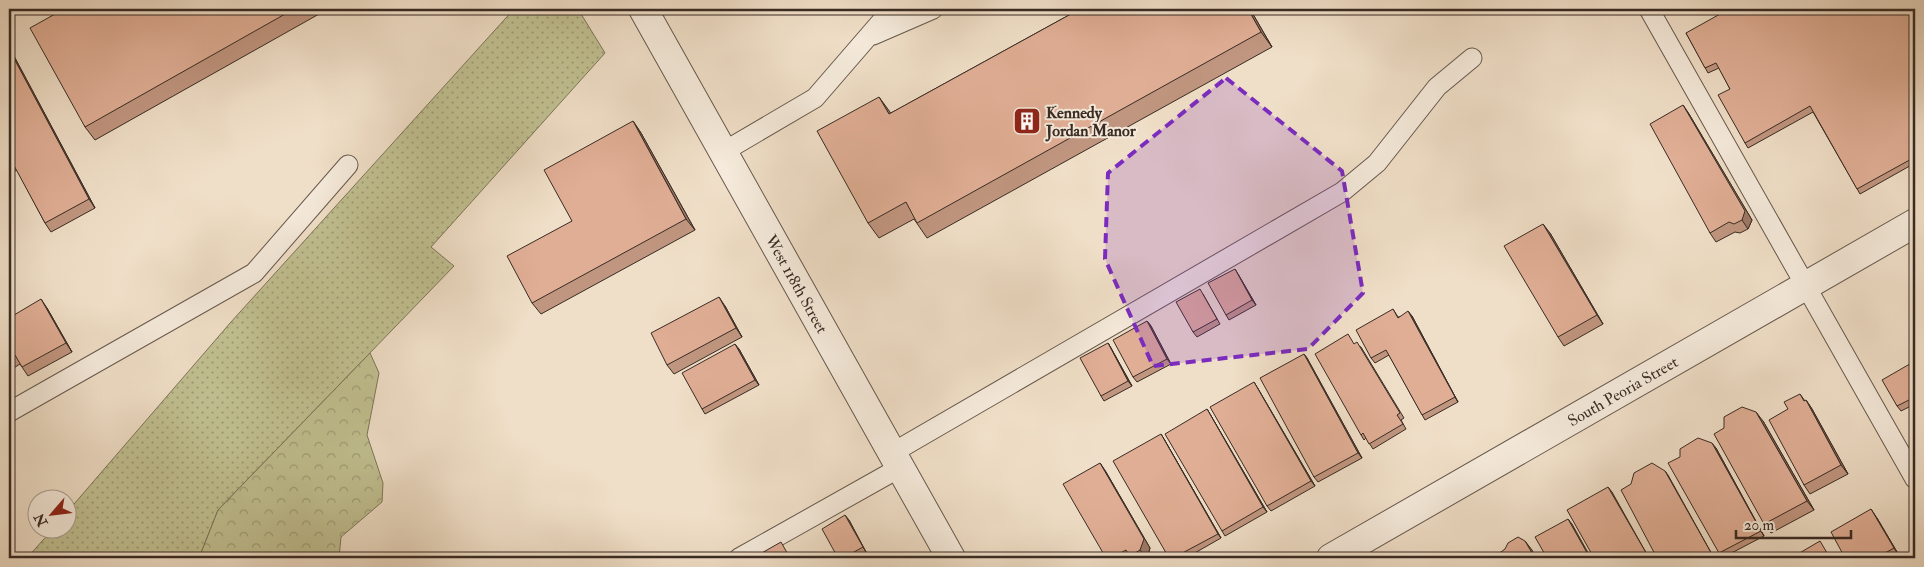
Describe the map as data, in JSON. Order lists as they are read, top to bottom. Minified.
{"streets":{"street":["West 118th Street","South Peoria Street"]},"places":{"building":["Kennedy Jordan Manor"]},"scale_bar":"20 m","north":"bottom left"}
